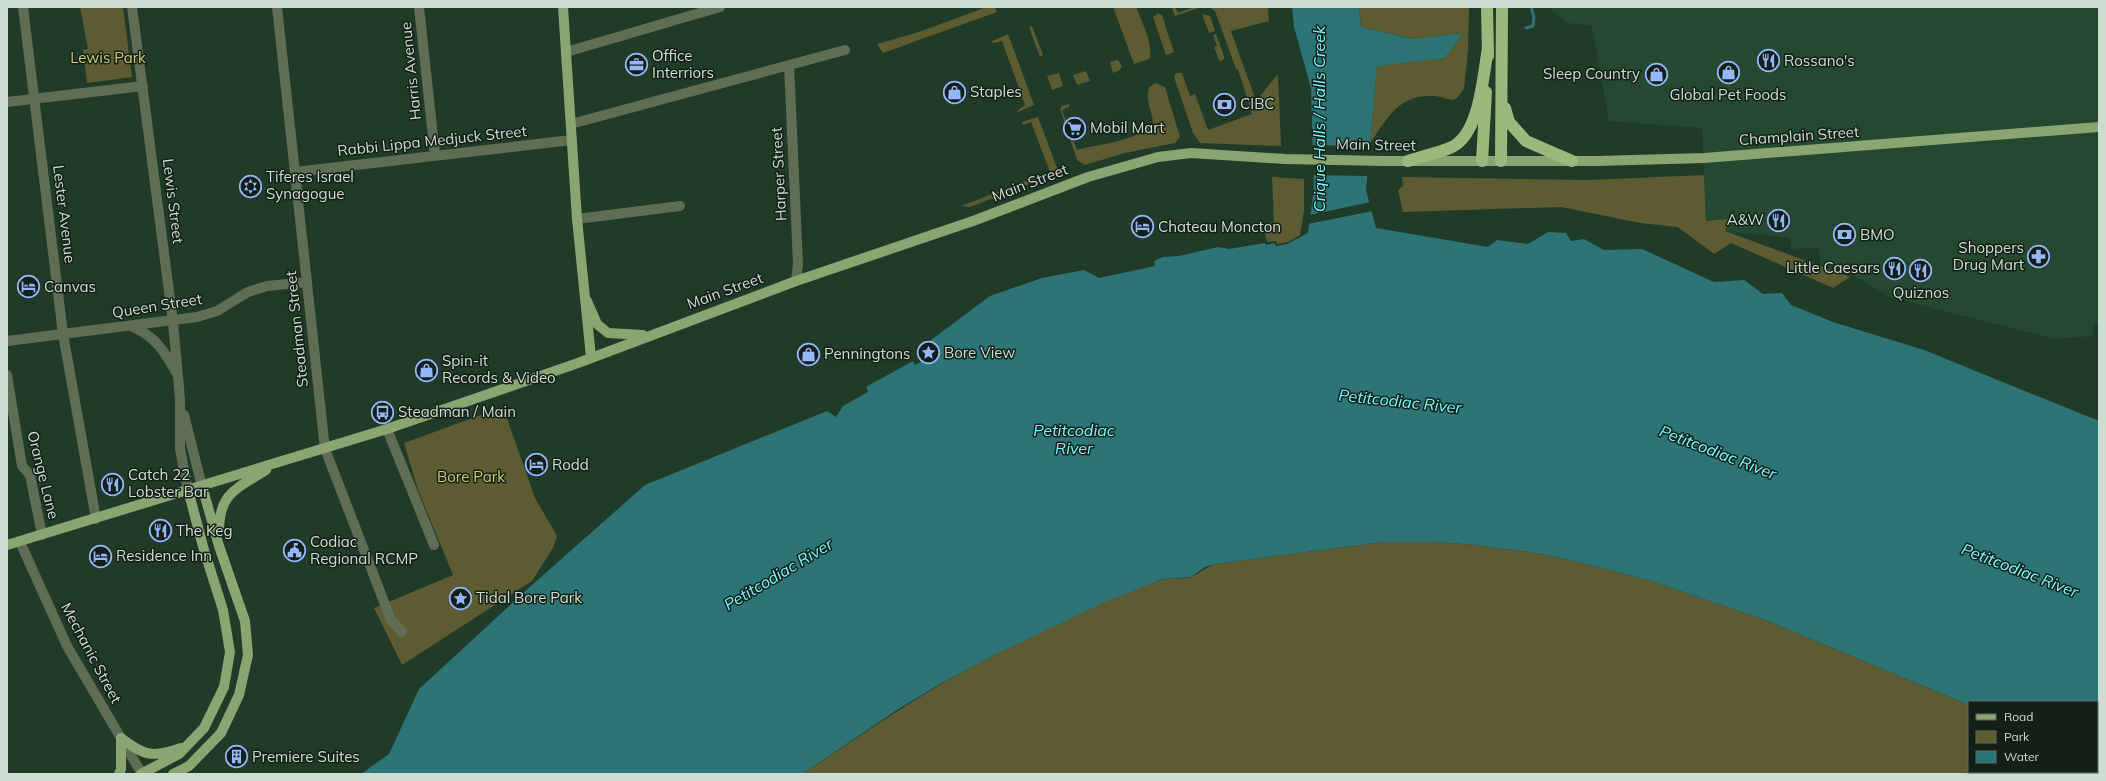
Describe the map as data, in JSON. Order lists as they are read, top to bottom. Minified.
{"streets":{"main road":["Champlain Street","Main Street"],"street":["Harris Avenue","Rabbi Lippa Medjuck Street","Harper Street","Lewis Street","Lester Avenue","Queen Street","Steadman Street","Orange Lane","Mechanic Street"]},"crossings":[["Harris Avenue","Rabbi Lippa Medjuck Street"],["Champlain Street","Main Street"],["Rabbi Lippa Medjuck Street","Steadman Street"],["Main Street","Harper Street"],["Main Street","Lewis Street"],["Main Street","Lester Avenue"],["Main Street","Steadman Street"],["Main Street","Orange Lane"],["Main Street","Mechanic Street"],["Lewis Street","Queen Street"],["Lester Avenue","Queen Street"],["Queen Street","Steadman Street"]],"water":["Crique Halls / Halls Creek","Petitcodiac River"],"parks":["Lewis Park","Bore Park"],"places":{"restaurant":["Rossano's","A&W","Little Caesars","Quiznos","Catch 22 Lobster Bar","The Keg"],"office":["Office Interriors"],"shop":["Global Pet Foods","Sleep Country","Staples","Penningtons","Spin-it Records & Video"],"bank":["CIBC","BMO"],"supermarket":["Mobil Mart"],"synagogue":["Tiferes Israel Synagogue"],"hotel":["Chateau Moncton","Canvas","Rodd","Residence Inn"],"pharmacy":["Shoppers Drug Mart"],"place":["Bore View","Tidal Bore Park"],"bus stop":["Steadman / Main"],"public building":["Codiac Regional RCMP"],"building":["Premiere Suites"]},"legend":["Road","Park","Water"]}
